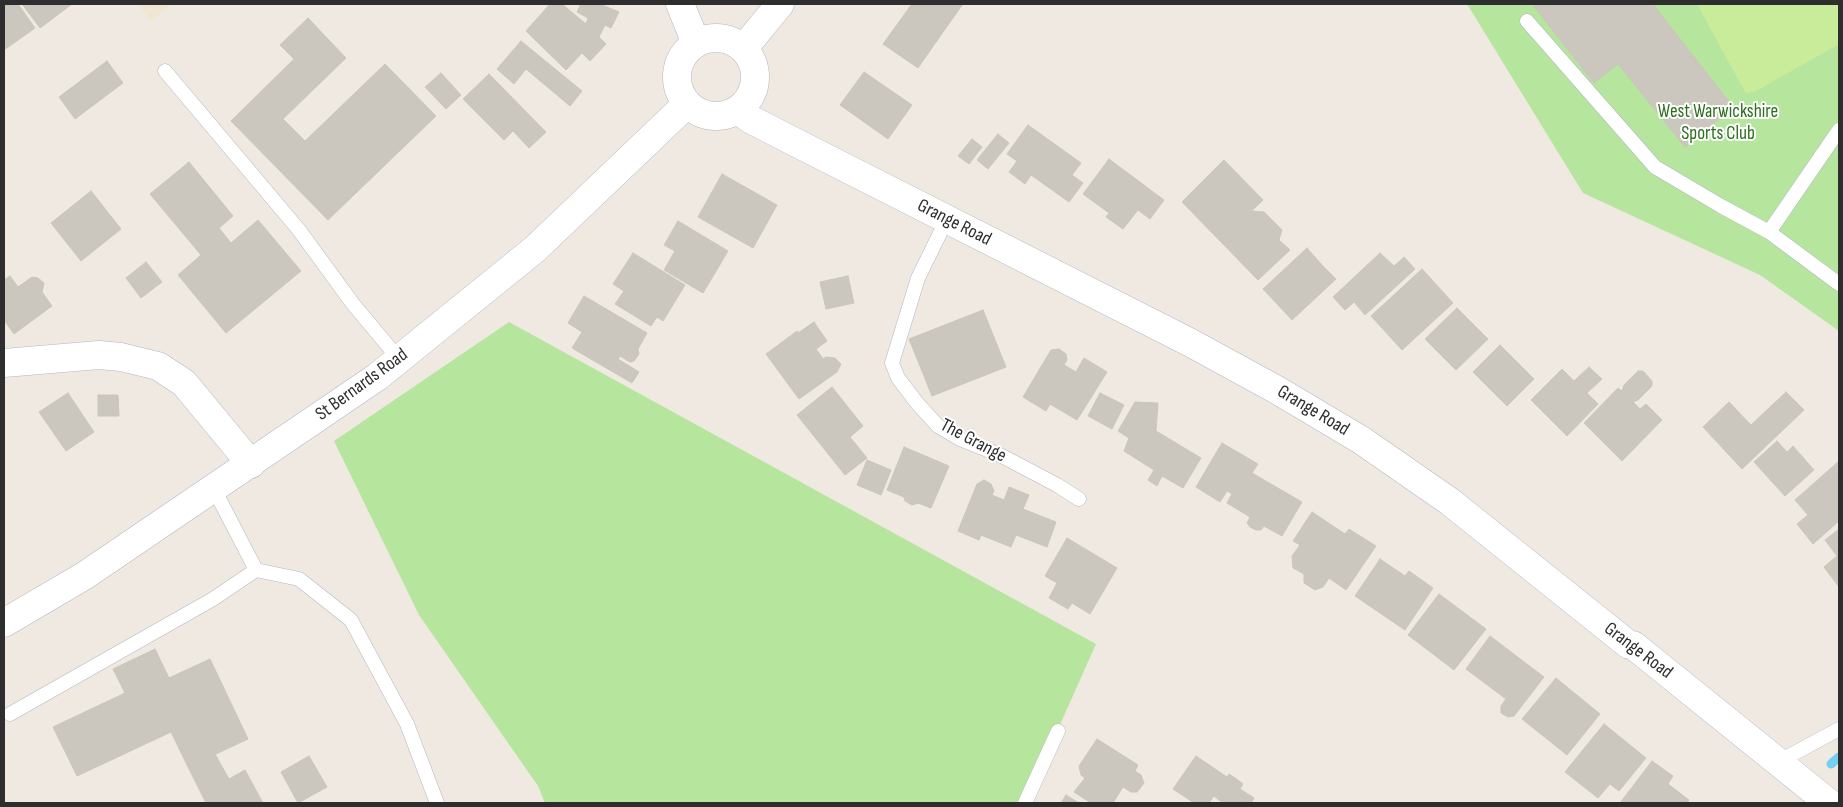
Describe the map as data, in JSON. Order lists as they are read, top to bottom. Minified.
{"streets":{"street":["Grange Road","St Bernards Road"],"lane":["The Grange"]},"crossings":[["Grange Road","St Bernards Road"],["Grange Road","The Grange"]],"parks":["West Warwickshire Sports Club"]}
